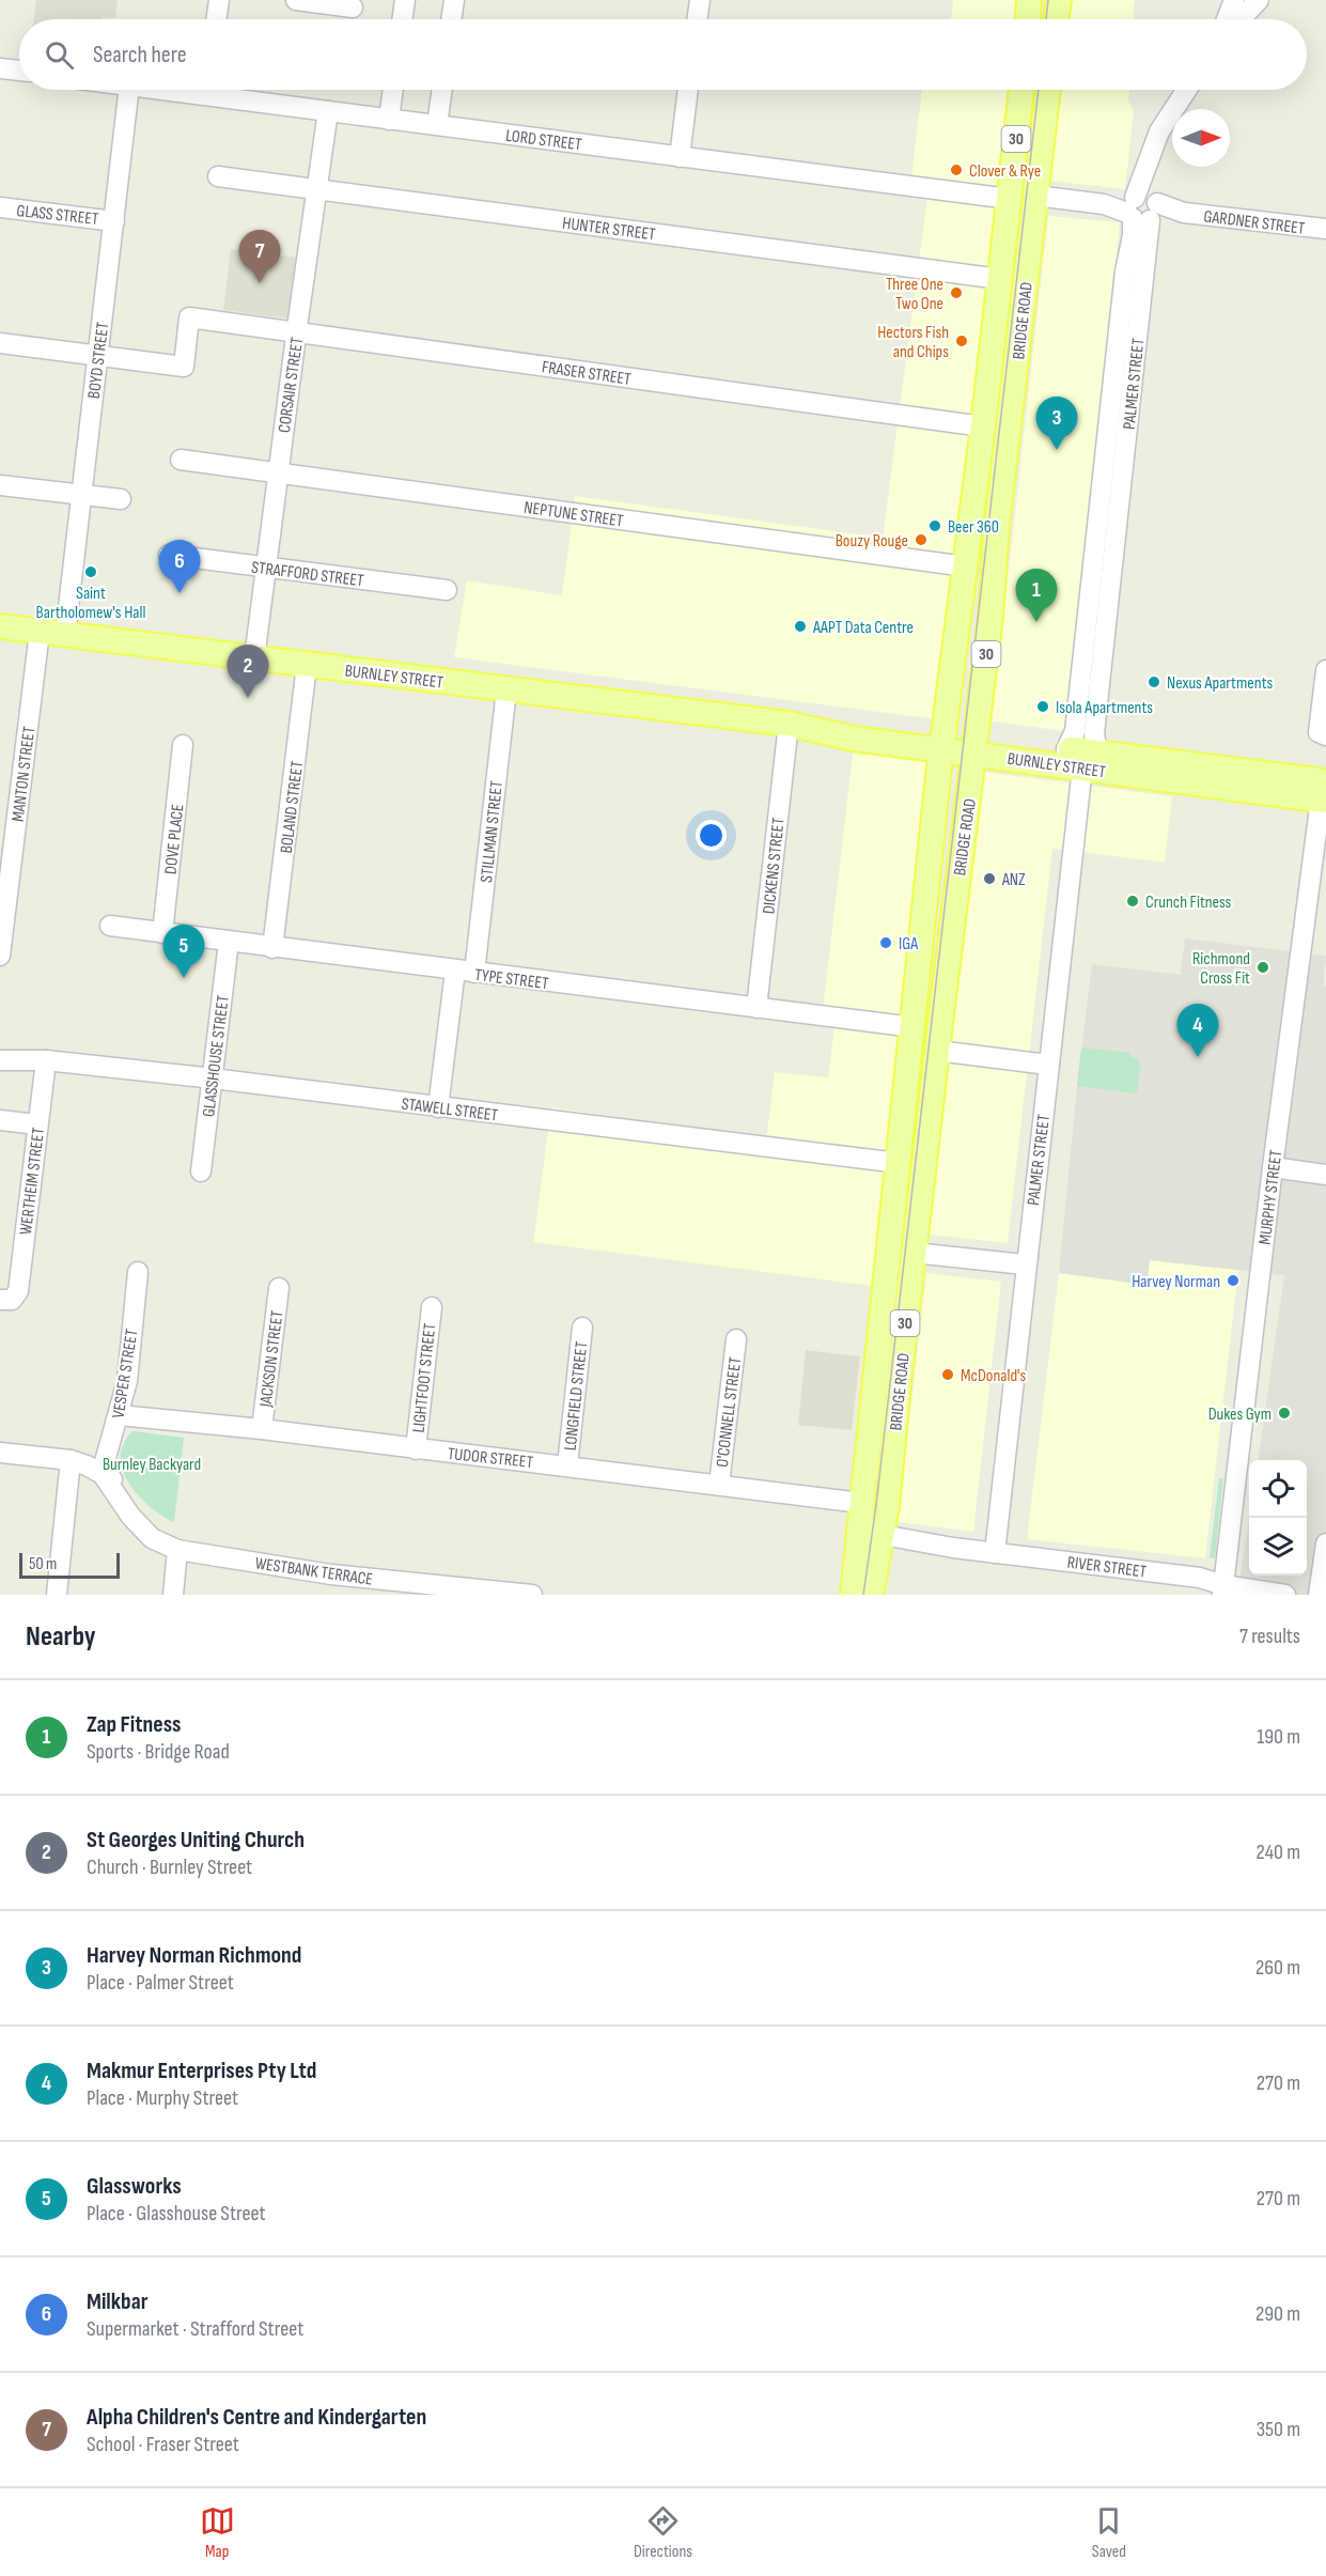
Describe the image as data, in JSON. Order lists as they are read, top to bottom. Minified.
{"streets":{"main road":["30","BRIDGE ROAD","BURNLEY STREET"],"street":["LORD STREET","GLASS STREET","GARDNER STREET","HUNTER STREET","BOYD STREET","FRASER STREET","PALMER STREET","CORSAIR STREET","NEPTUNE STREET","STRAFFORD STREET","MANTON STREET","BOLAND STREET","STILLMAN STREET","DOVE PLACE","DICKENS STREET","TYPE STREET","GLASSHOUSE STREET","STAWELL STREET","WERTHEIM STREET","MURPHY STREET","JACKSON STREET","VESPER STREET","LIGHTFOOT STREET","LONGFIELD STREET","O'CONNELL STREET","TUDOR STREET","RIVER STREET","WESTBANK TERRACE"]},"crossings":[["LORD STREET","BRIDGE ROAD"],["LORD STREET","CORSAIR STREET"],["GLASS STREET","BOYD STREET"],["GARDNER STREET","BRIDGE ROAD"],["GARDNER STREET","PALMER STREET"],["HUNTER STREET","BRIDGE ROAD"],["HUNTER STREET","CORSAIR STREET"],["BRIDGE ROAD","FRASER STREET"],["BRIDGE ROAD","NEPTUNE STREET"],["BRIDGE ROAD","BURNLEY STREET"],["BRIDGE ROAD","TYPE STREET"],["BRIDGE ROAD","STAWELL STREET"],["BRIDGE ROAD","TUDOR STREET"],["BRIDGE ROAD","RIVER STREET"],["BOYD STREET","FRASER STREET"],["BOYD STREET","BURNLEY STREET"],["FRASER STREET","CORSAIR STREET"],["PALMER STREET","BURNLEY STREET"],["PALMER STREET","RIVER STREET"],["CORSAIR STREET","NEPTUNE STREET"],["CORSAIR STREET","STRAFFORD STREET"],["CORSAIR STREET","BURNLEY STREET"],["BURNLEY STREET","MANTON STREET"],["BURNLEY STREET","BOLAND STREET"],["BURNLEY STREET","STILLMAN STREET"],["BURNLEY STREET","DICKENS STREET"],["BURNLEY STREET","MURPHY STREET"],["BOLAND STREET","TYPE STREET"],["STILLMAN STREET","TYPE STREET"],["STILLMAN STREET","STAWELL STREET"],["DOVE PLACE","TYPE STREET"],["DICKENS STREET","TYPE STREET"],["TYPE STREET","GLASSHOUSE STREET"],["GLASSHOUSE STREET","STAWELL STREET"],["STAWELL STREET","WERTHEIM STREET"],["MURPHY STREET","RIVER STREET"],["JACKSON STREET","TUDOR STREET"],["VESPER STREET","TUDOR STREET"],["LIGHTFOOT STREET","TUDOR STREET"],["LONGFIELD STREET","TUDOR STREET"],["O'CONNELL STREET","TUDOR STREET"]],"parks":["Burnley Backyard"],"places":["Clover & Rye","Three One Two One","Hectors Fish and Chips","Beer 360","Bouzy Rouge","Saint Bartholomew's Hall","AAPT Data Centre","Nexus Apartments","Isola Apartments","ANZ","Crunch Fitness","IGA","Richmond Cross Fit","Harvey Norman","McDonald's","Dukes Gym"],"scale_bar":"50 m","north":"right","page":{"search":"Search here","pins":["7","3","6","1","2","5","4"],"scale":"50 m","heading":["Nearby","7 results"],"list":[{"mark":"1","name":"Zap Fitness","note":"Sports · Bridge Road","value":"190 m"},{"mark":"2","name":"St Georges Uniting Church","note":"Church · Burnley Street","value":"240 m"},{"mark":"3","name":"Harvey Norman Richmond","note":"Place · Palmer Street","value":"260 m"},{"mark":"4","name":"Makmur Enterprises Pty Ltd","note":"Place · Murphy Street","value":"270 m"},{"mark":"5","name":"Glassworks","note":"Place · Glasshouse Street","value":"270 m"},{"mark":"6","name":"Milkbar","note":"Supermarket · Strafford Street","value":"290 m"},{"mark":"7","name":"Alpha Children's Centre and Kindergarten","note":"School · Fraser Street","value":"350 m"}],"nav":["Map","Directions","Saved"]}}
